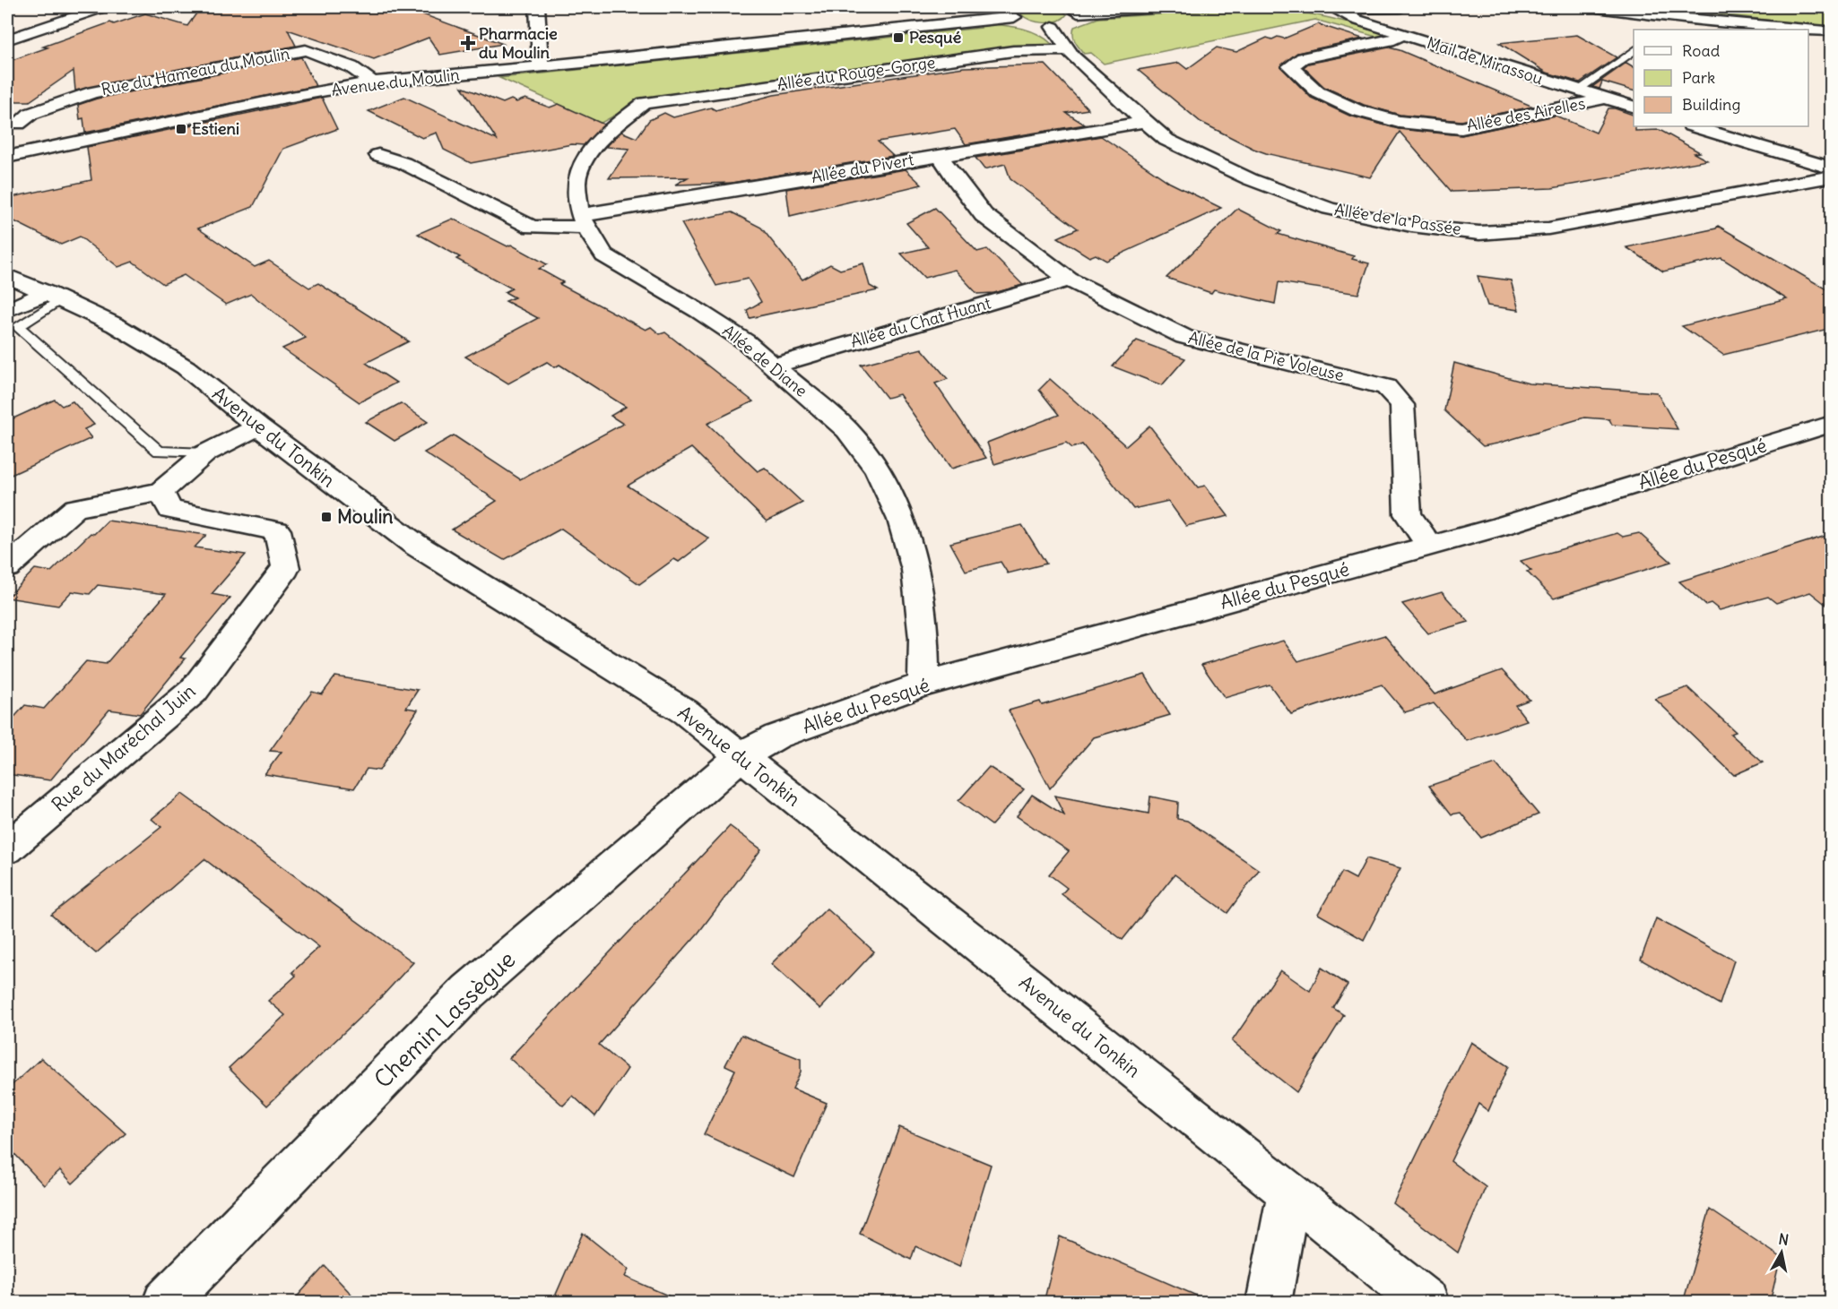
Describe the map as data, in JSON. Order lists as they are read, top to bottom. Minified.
{"streets":{"street":["Mail de Mirassou","Rue du Hameau du Moulin","Allée du Rouge-Gorge","Avenue du Moulin","Allée des Airelles","Allée du Pivert","Allée de la Passée","Allée du Chat Huant","Allée de la Pie Voleuse","Allée de Diane","Avenue du Tonkin","Allée du Pesqué","Rue du Maréchal Juin","Chemin Lassègue"]},"crossings":[["Mail de Mirassou","Allée des Airelles"],["Rue du Hameau du Moulin","Avenue du Moulin"],["Allée du Rouge-Gorge","Allée de la Passée"],["Allée du Rouge-Gorge","Allée de Diane"],["Allée du Pivert","Allée de la Passée"],["Allée du Pivert","Allée de la Pie Voleuse"],["Allée du Pivert","Allée de Diane"],["Allée du Chat Huant","Allée de la Pie Voleuse"],["Allée du Chat Huant","Allée de Diane"],["Allée de la Pie Voleuse","Allée du Pesqué"],["Allée de Diane","Allée du Pesqué"],["Avenue du Tonkin","Allée du Pesqué"],["Avenue du Tonkin","Chemin Lassègue"],["Allée du Pesqué","Chemin Lassègue"]],"places":{"transit":["Pesqué","Estieni","Moulin"],"health":["Pharmacie du Moulin"]},"legend":["Road","Park","Building"],"north":"top"}
